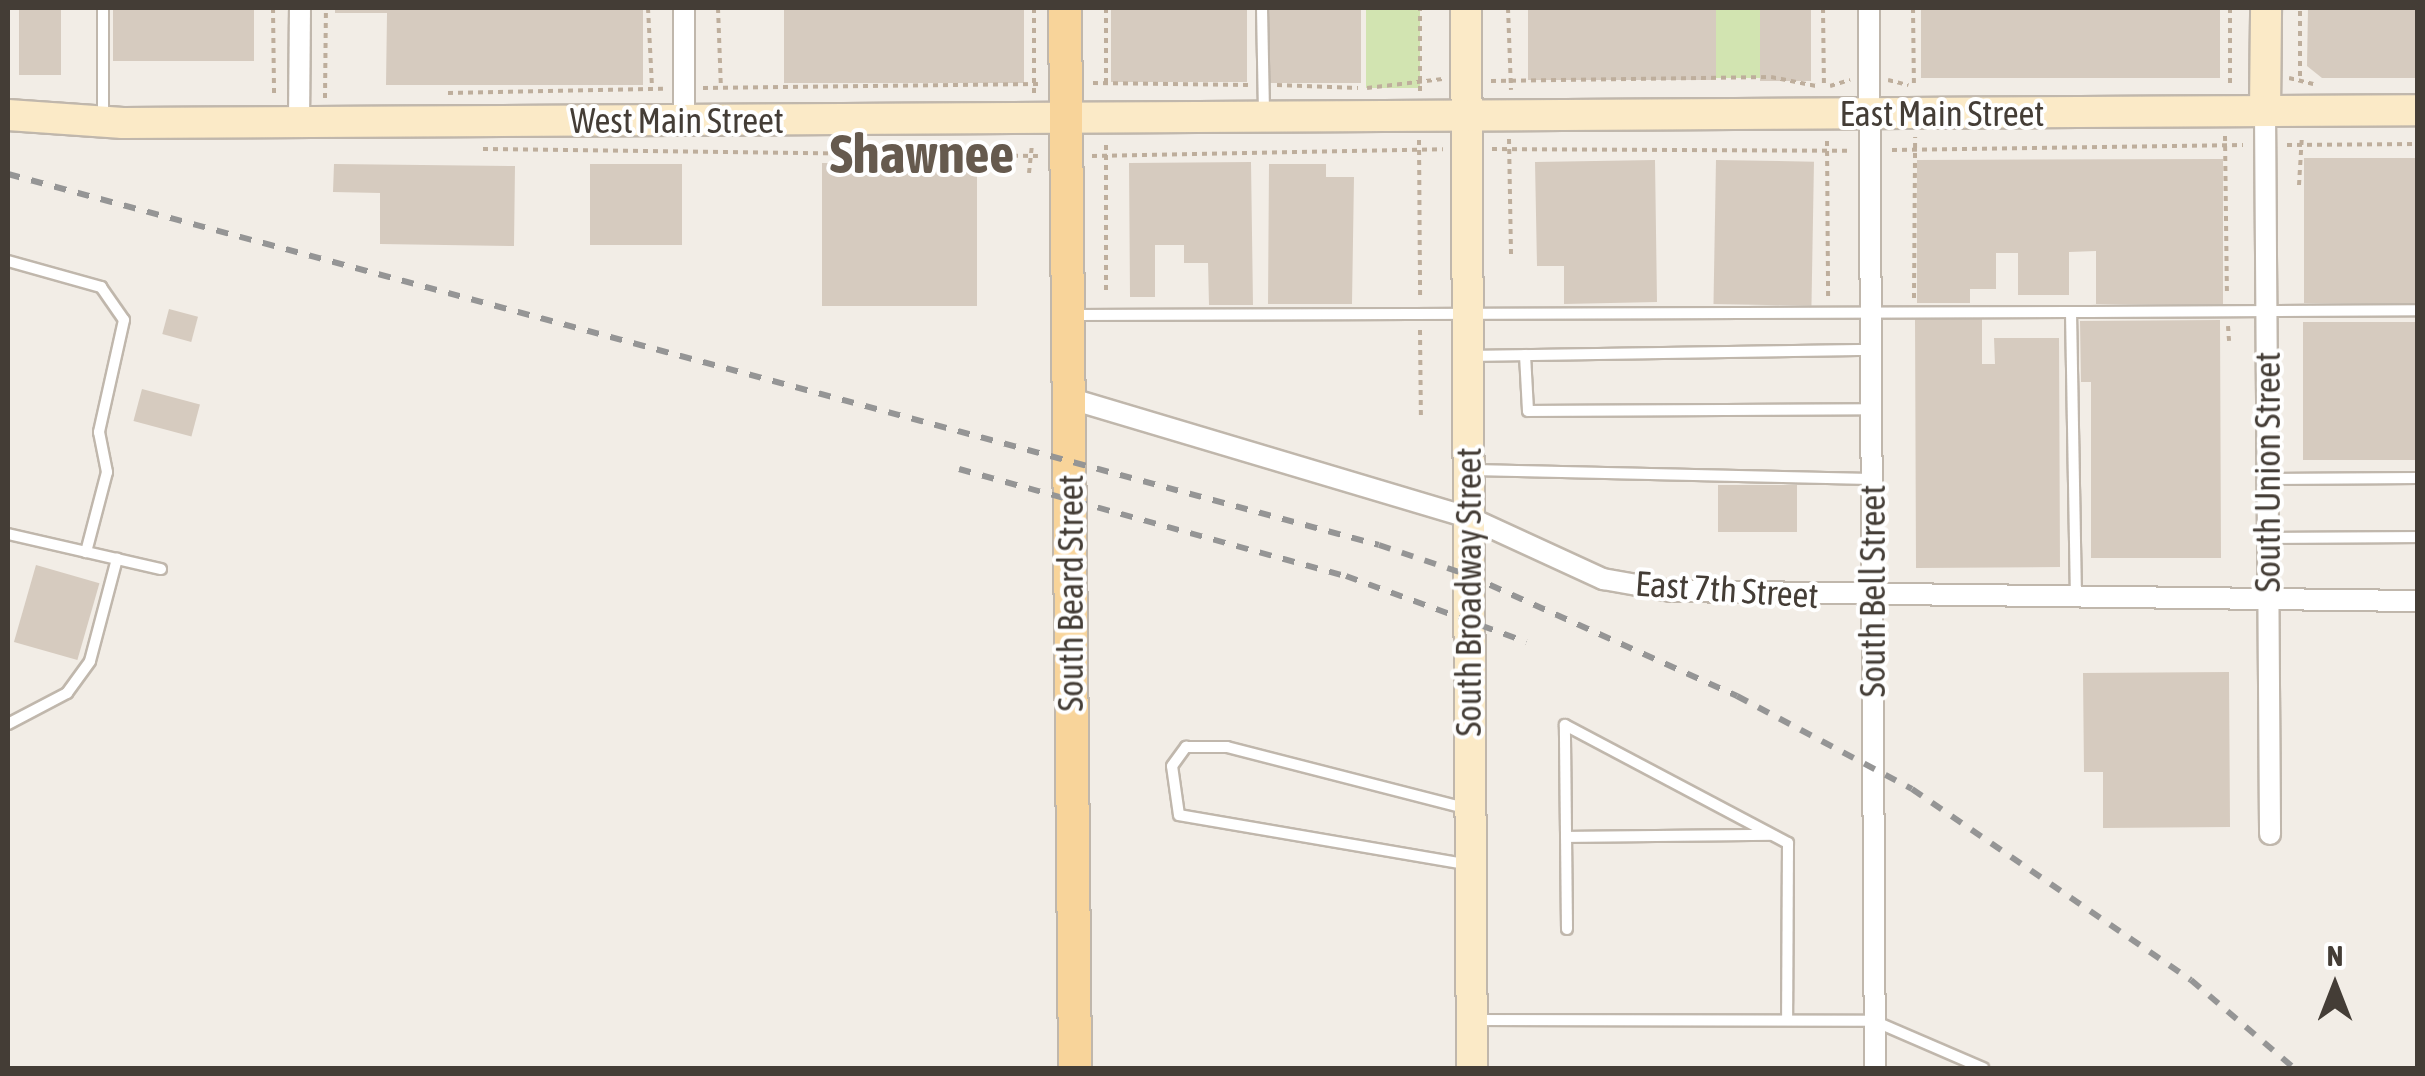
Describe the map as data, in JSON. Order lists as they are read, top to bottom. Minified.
{"streets":{"main road":["South Beard Street"],"street":["East Main Street","West Main Street","South Union Street","East 7th Street","South Bell Street","South Broadway Street"]},"crossings":[["East Main Street","West Main Street"],["East Main Street","South Union Street"],["East Main Street","South Bell Street"],["East Main Street","South Broadway Street"],["West Main Street","South Broadway Street"],["West Main Street","South Beard Street"],["South Union Street","East 7th Street"],["East 7th Street","South Bell Street"],["East 7th Street","South Broadway Street"],["East 7th Street","South Beard Street"]],"districts":["Shawnee"],"north":"top"}
